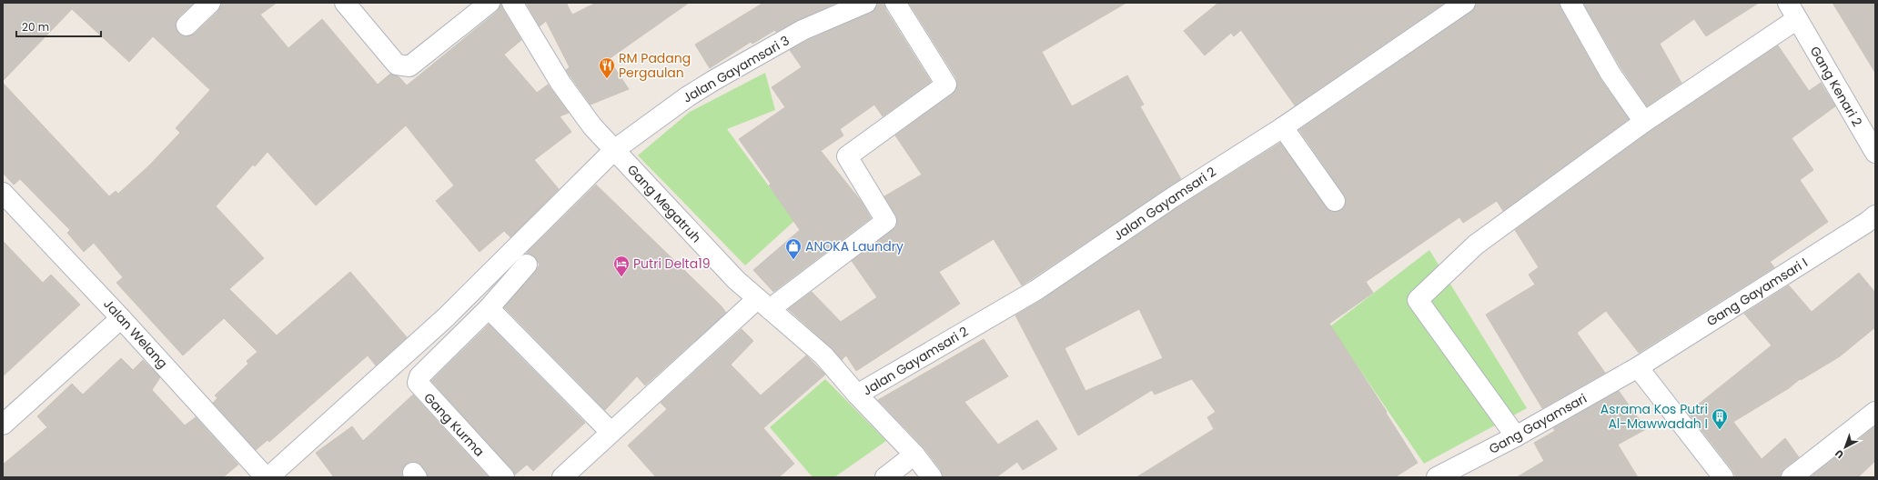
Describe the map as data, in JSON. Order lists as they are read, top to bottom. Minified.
{"streets":{"street":["Jalan Gayamsari 3","Gang Kenari 2","Gang Megatruh","Jalan Gayamsari 2","Gang Gayamsari I","Jalan Welang","Gang Gayamsari","Gang Kurma"]},"crossings":[["Jalan Gayamsari 3","Gang Megatruh"],["Jalan Gayamsari 3","Jalan Welang"],["Gang Megatruh","Jalan Gayamsari 2"],["Gang Gayamsari I","Gang Gayamsari"]],"places":{"restaurant":["RM Padang Pergaulan"],"shop":["ANOKA Laundry"],"hotel":["Putri Delta19"],"building":["Asrama Kos Putri Al-Mawwadah I"]},"scale_bar":"20 m","north":"bottom left"}
